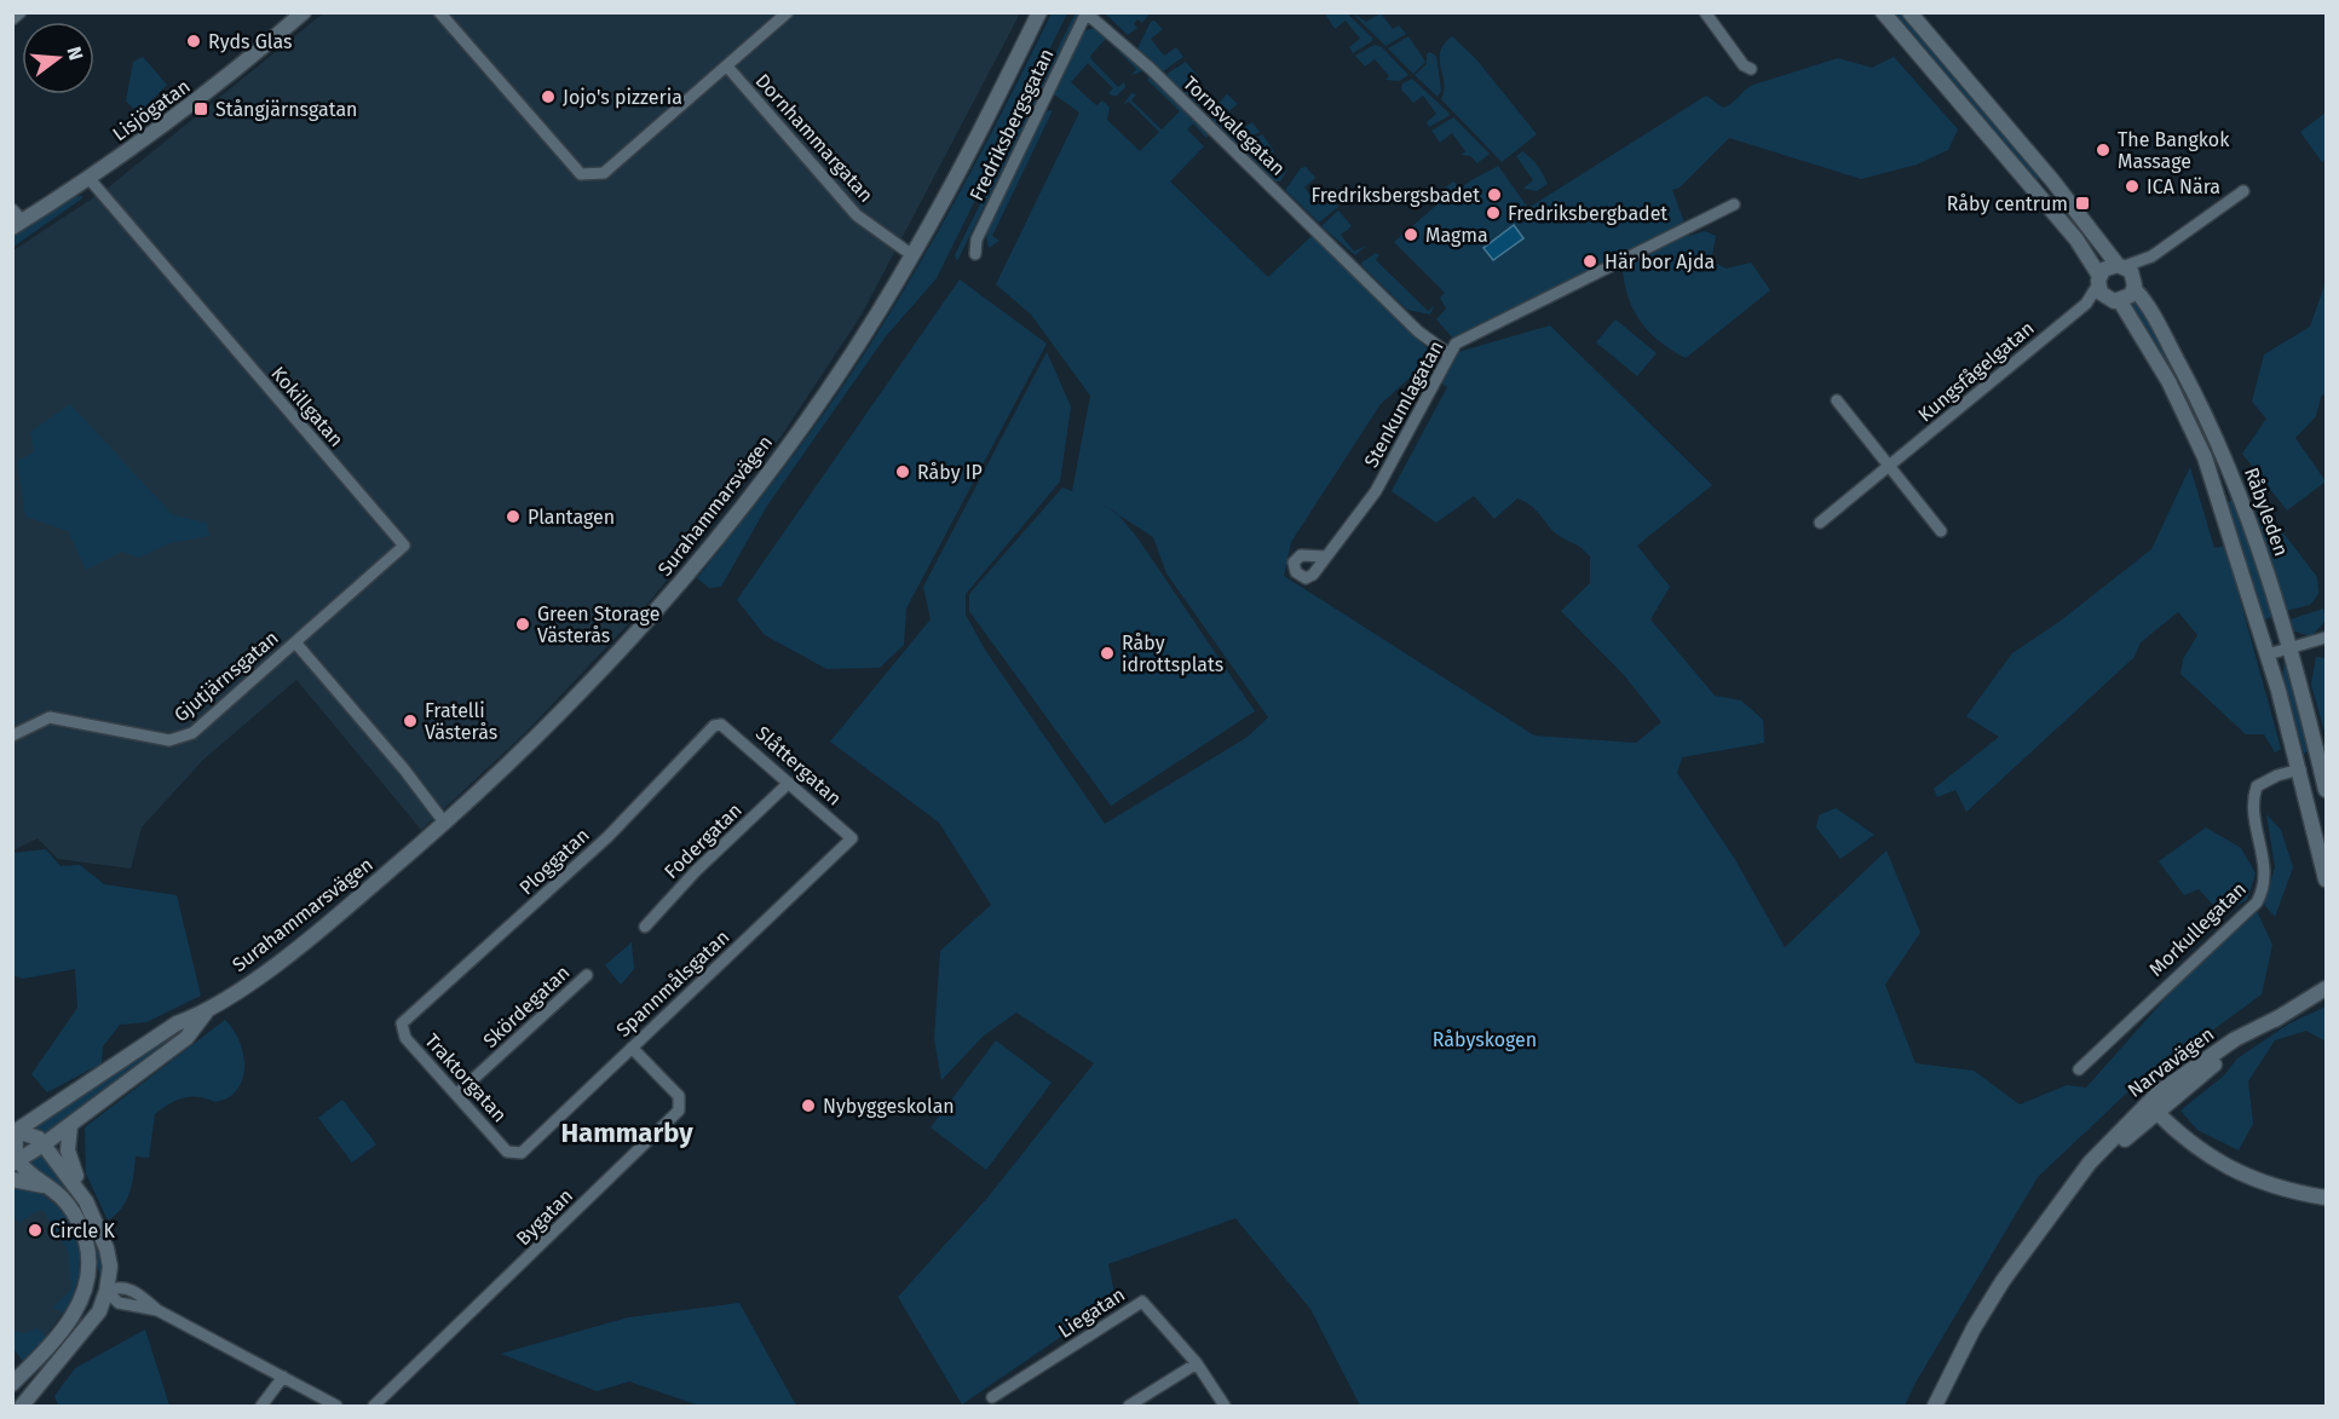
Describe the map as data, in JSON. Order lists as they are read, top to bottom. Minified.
{"streets":{"main road":["Lisjögatan","Surahammarsvägen","Råbyleden","Narvavägen"],"street":["Fredriksbergsgatan","Tornsvalegatan","Dornhammargatan","Kungsfågelgatan","Stenkumlagatan","Kokillgatan","Gjutjärnsgatan","Slåttergatan","Fodergatan","Ploggatan","Morkullegatan","Spannmålsgatan","Skördegatan","Traktorgatan","Bygatan","Liegatan"]},"crossings":[["Lisjögatan","Kokillgatan"],["Fredriksbergsgatan","Tornsvalegatan"],["Tornsvalegatan","Stenkumlagatan"],["Dornhammargatan","Surahammarsvägen"],["Kungsfågelgatan","Råbyleden"],["Kokillgatan","Gjutjärnsgatan"],["Råbyleden","Morkullegatan"],["Slåttergatan","Fodergatan"],["Slåttergatan","Ploggatan"],["Slåttergatan","Spannmålsgatan"],["Ploggatan","Traktorgatan"],["Spannmålsgatan","Traktorgatan"],["Spannmålsgatan","Bygatan"],["Skördegatan","Traktorgatan"]],"districts":["Hammarby"],"parks":["Råbyskogen"],"places":{"other":["Ryds Glas","Jojo's pizzeria","The Bangkok Massage","ICA Nära","Fredriksbergsbadet","Fredriksbergbadet","Magma","Här bor Ajda","Råby IP","Plantagen","Green Storage Västerås","Råby idrottsplats","Fratelli Västerås","Nybyggeskolan","Circle K"],"transit":["Stångjärnsgatan","Råby centrum"]},"north":"right"}
